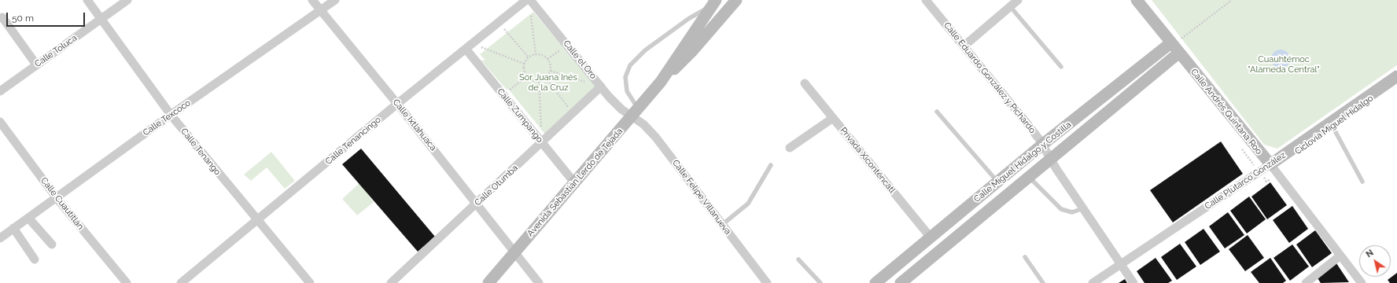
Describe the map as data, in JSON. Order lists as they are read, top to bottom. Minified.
{"streets":{"main road":["Calle Andrés Quintana Roo","Calle Miguel Hidalgo y Costilla","Calle Plutarco González","Avenida Sebastián Lerdo de Tejada"],"street":["Calle Toluca","Calle el Oro","Calle Eduardo González y Pichardo","Calle Zumpango","Calle Texcoco","Calle Ixtlahuaca","Calle Tenancingo","Calle Tenango","Privada Xiconténcatl","Calle Otumba","Calle Felipe Villanueva","Calle Cuautitlán"]},"crossings":[["Calle Toluca","Calle Tenango"],["Calle el Oro","Avenida Sebastián Lerdo de Tejada"],["Calle el Oro","Calle Otumba"],["Calle el Oro","Calle Felipe Villanueva"],["Calle Eduardo González y Pichardo","Calle Miguel Hidalgo y Costilla"],["Calle Eduardo González y Pichardo","Calle Plutarco González"],["Calle Andrés Quintana Roo","Calle Miguel Hidalgo y Costilla"],["Calle Andrés Quintana Roo","Calle Plutarco González"],["Calle Zumpango","Calle Tenancingo"],["Calle Zumpango","Avenida Sebastián Lerdo de Tejada"],["Calle Zumpango","Calle Otumba"],["Calle Texcoco","Calle Ixtlahuaca"],["Calle Texcoco","Calle Tenango"],["Calle Texcoco","Calle Cuautitlán"],["Calle Ixtlahuaca","Calle Tenancingo"],["Calle Ixtlahuaca","Avenida Sebastián Lerdo de Tejada"],["Calle Ixtlahuaca","Calle Otumba"],["Calle Tenancingo","Calle Tenango"],["Privada Xiconténcatl","Calle Miguel Hidalgo y Costilla"],["Avenida Sebastián Lerdo de Tejada","Calle Felipe Villanueva"]],"parks":["Cuauhtémoc \"Alameda Central\"","Sor Juana Inés de la Cruz"],"scale_bar":"50 m","north":"top left"}
